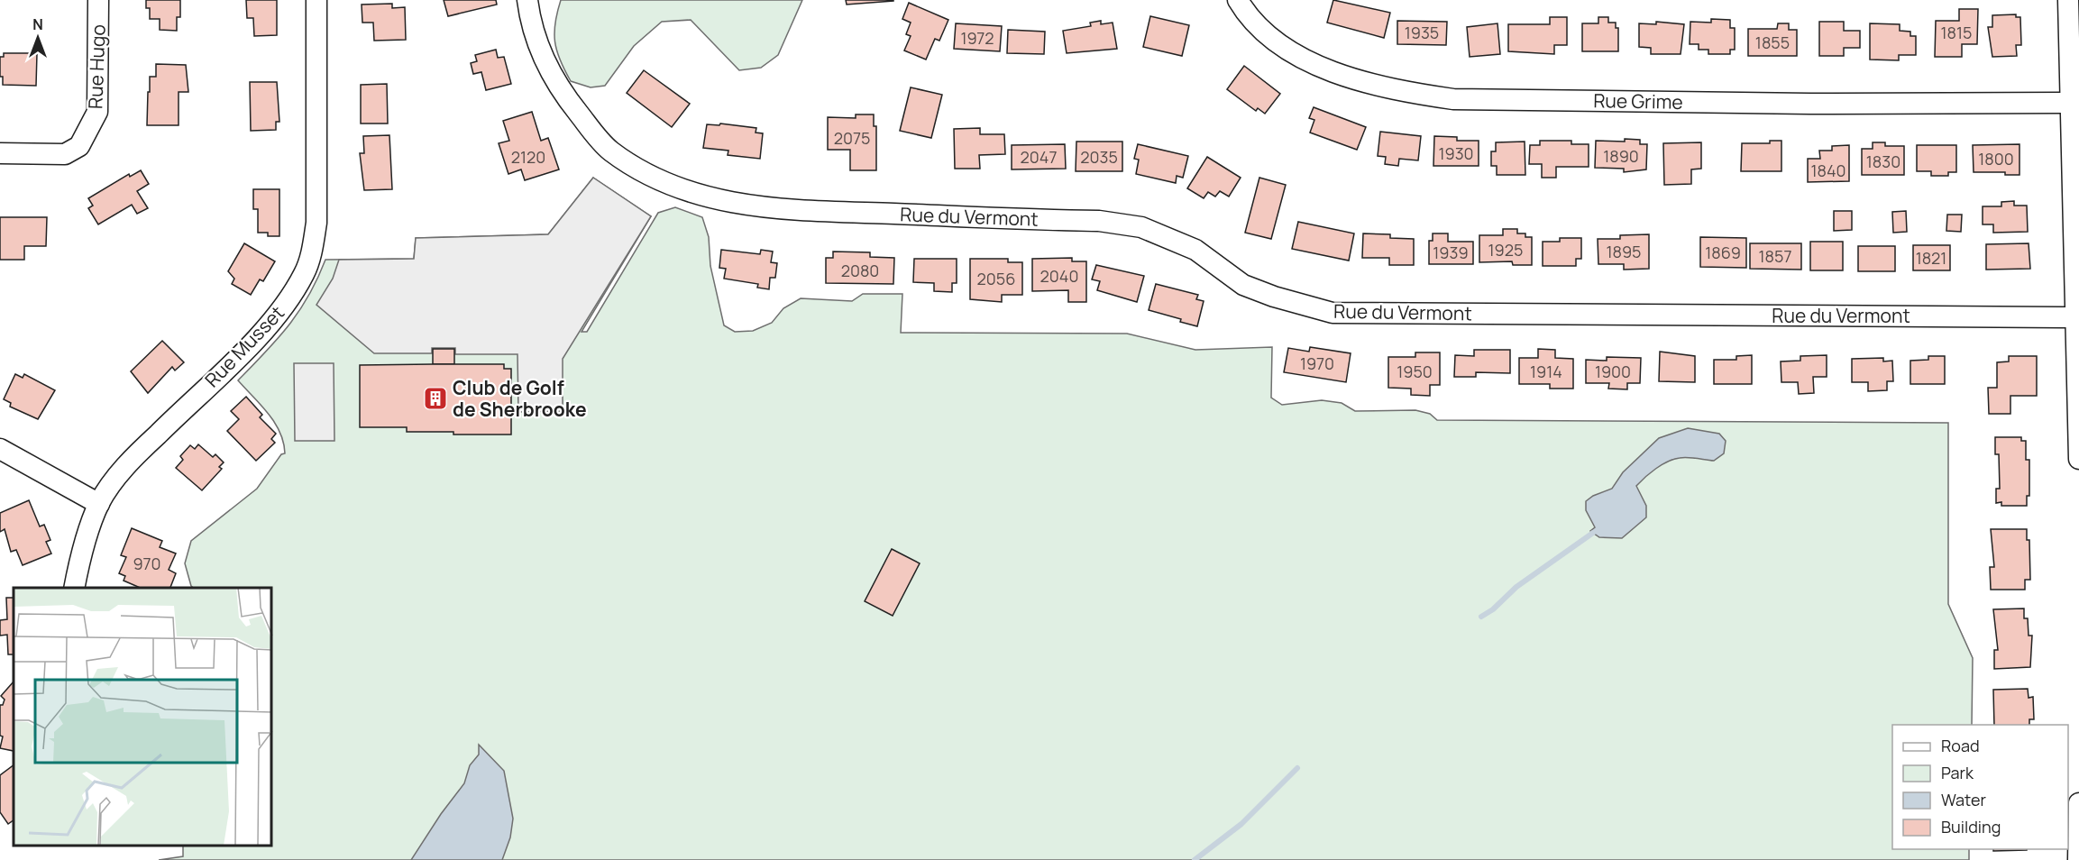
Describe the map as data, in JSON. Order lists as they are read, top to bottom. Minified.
{"streets":{"street":["Rue Hugo","Rue Grime","Rue du Vermont","Rue Musset"]},"places":{"building":["Club de Golf de Sherbrooke"]},"house_numbers":["1935","1815","1972","1855","2075","1930","1890","2120","2047","2035","1800","1830","1840","1925","1895","1939","1869","1857","1821","2080","2040","2056","1970","1950","1914","1900","970"],"legend":["Road","Park","Water","Building"],"north":"top"}
